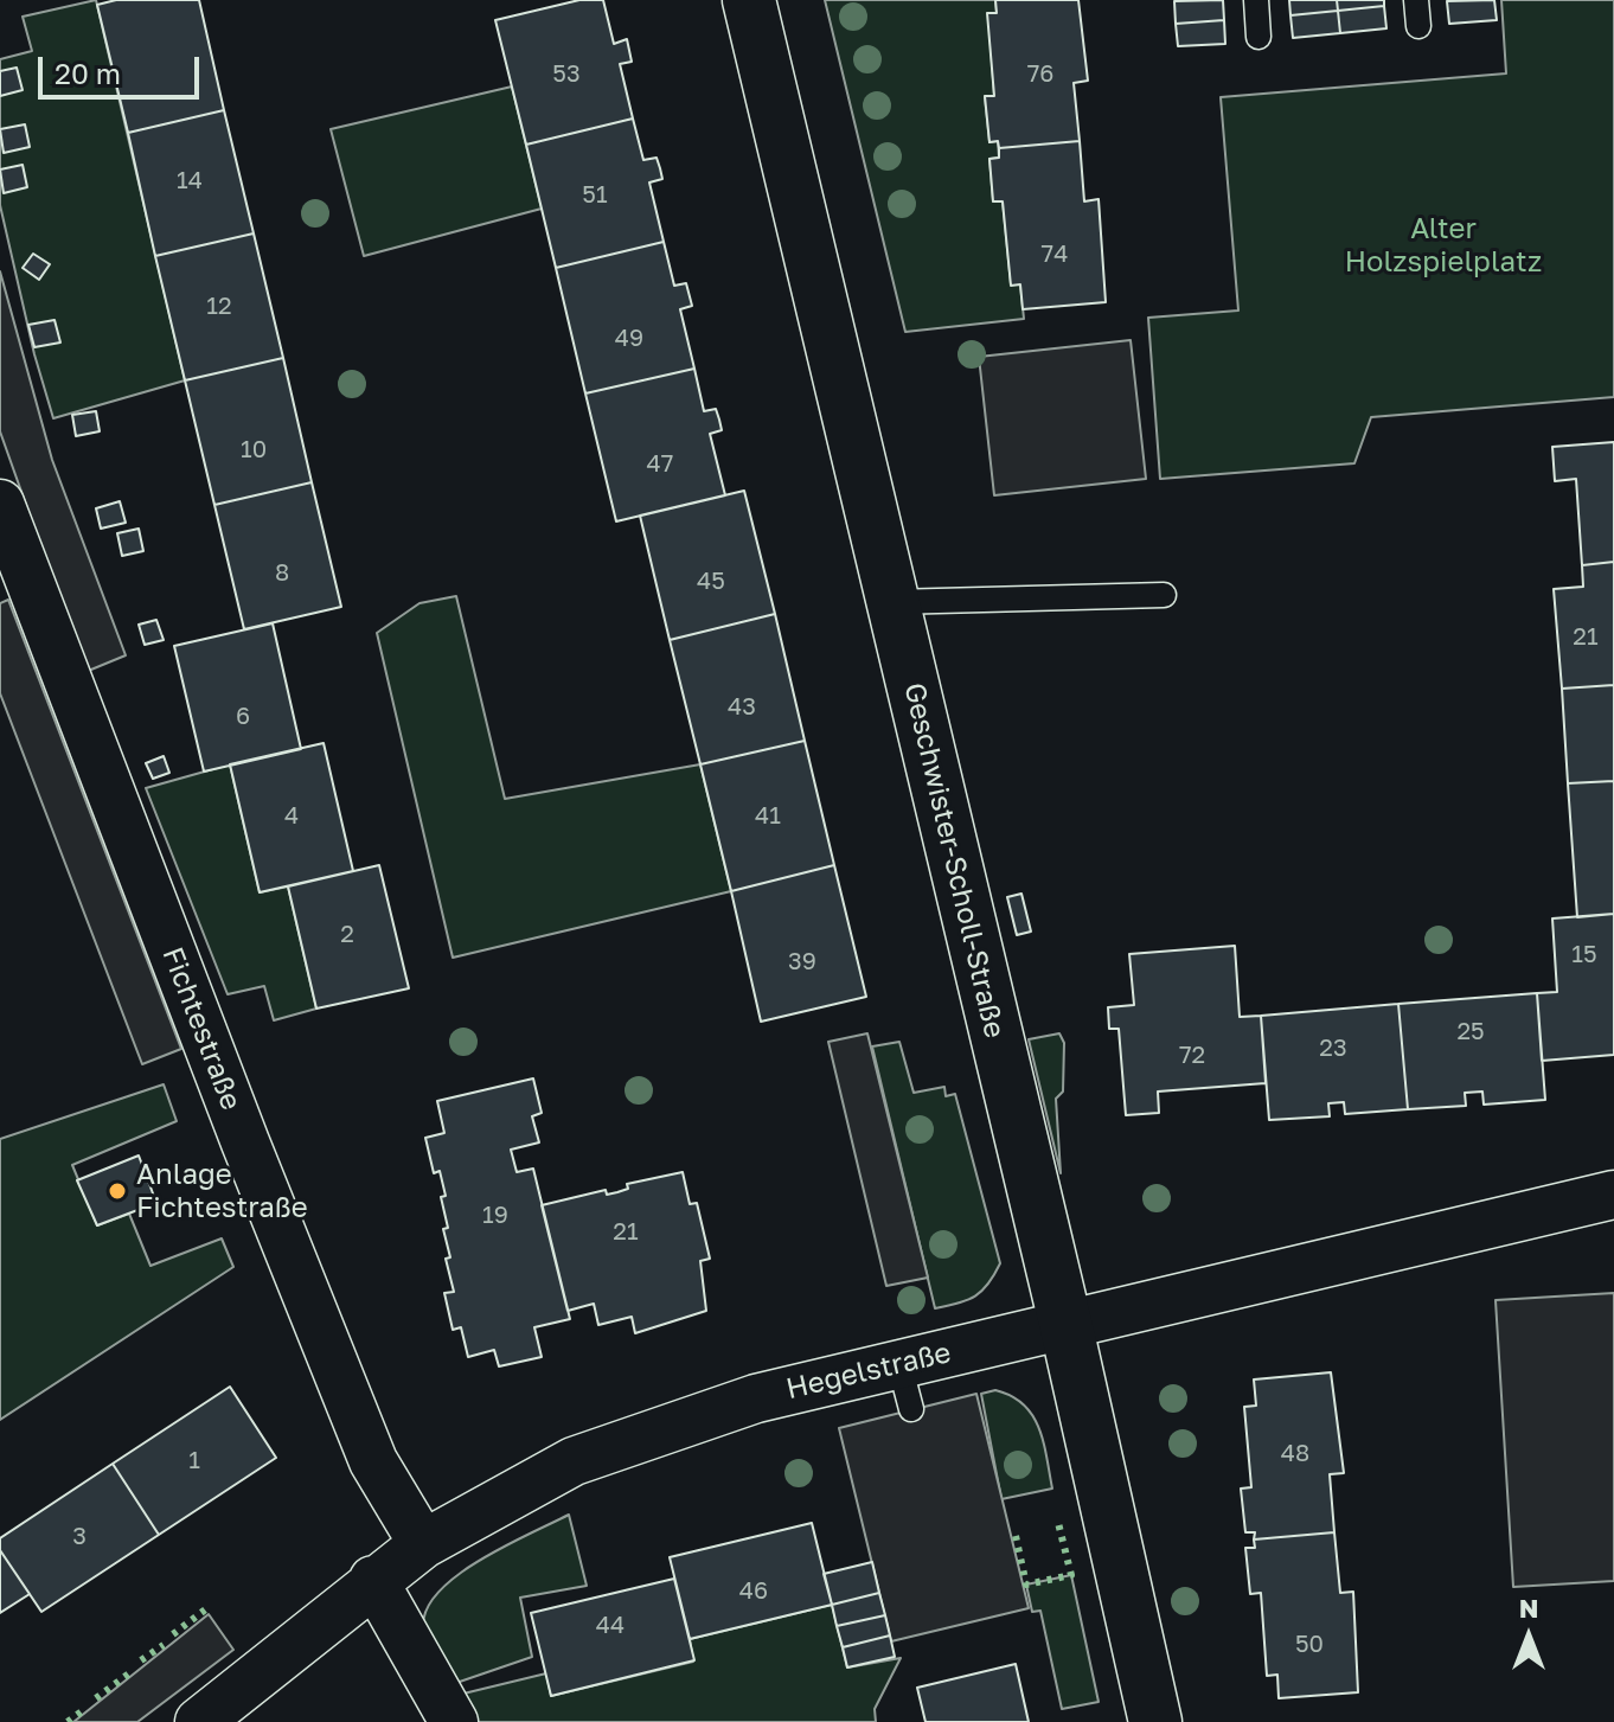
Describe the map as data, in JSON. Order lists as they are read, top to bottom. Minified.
{"streets":{"street":["Geschwister-Scholl-Straße","Fichtestraße","Hegelstraße"]},"crossings":[["Geschwister-Scholl-Straße","Hegelstraße"],["Fichtestraße","Hegelstraße"]],"parks":["Alter Holzspielplatz"],"places":["Anlage Fichtestraße"],"house_numbers":["53","76","14","51","74","12","49","10","47","8","45","21","43","6","4","41","2","15","39","25","23","72","19","21","48","1","3","46","44","50"],"scale_bar":"20 m","north":"top"}
